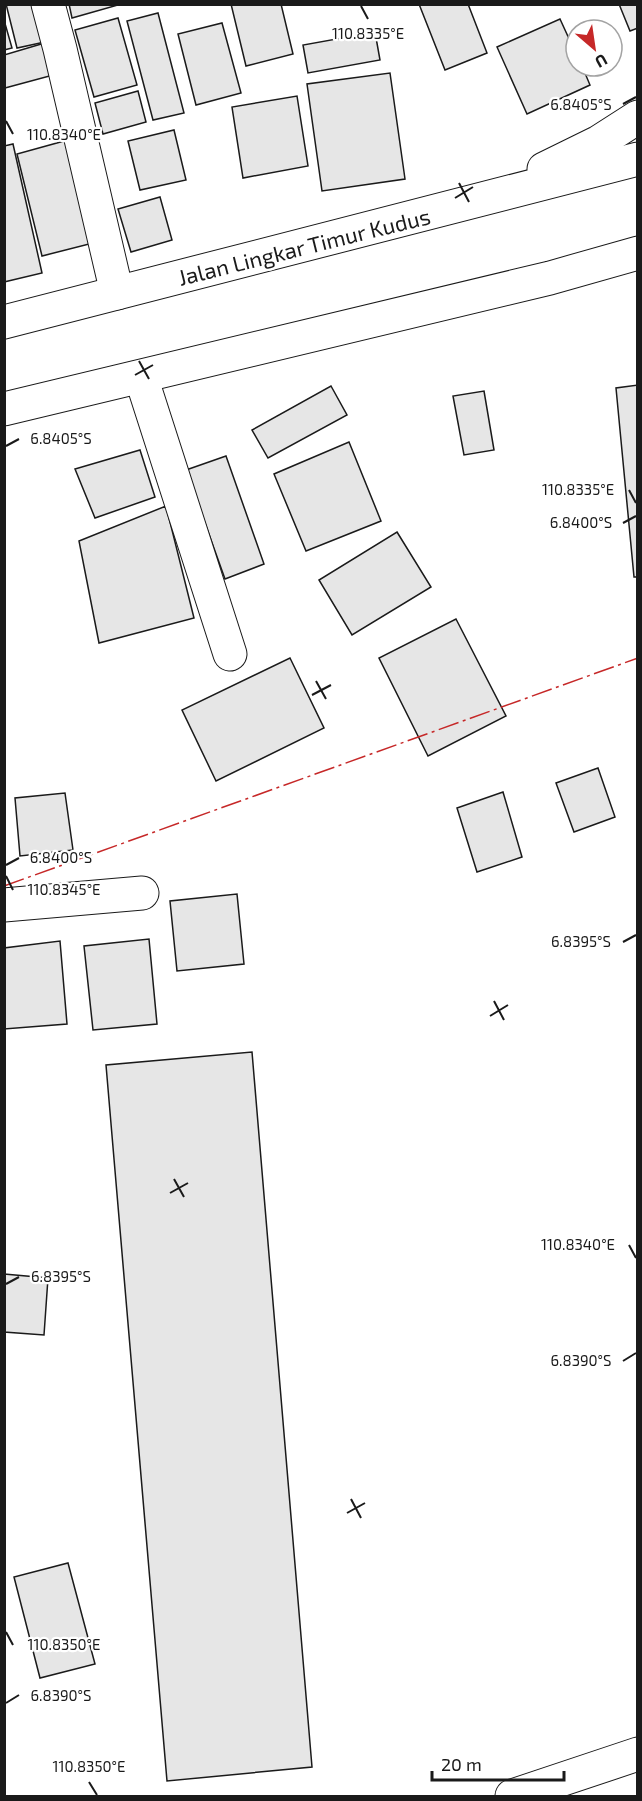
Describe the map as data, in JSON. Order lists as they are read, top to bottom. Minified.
{"streets":{"main road":["Jalan Lingkar Timur Kudus"]},"scale_bar":"20 m","north":"bottom right","coordinates":["110.8335°E","6.8405°S","110.8340°E","6.8400°S","110.8345°E","6.8395°S","6.8390°S","110.8350°E"]}
